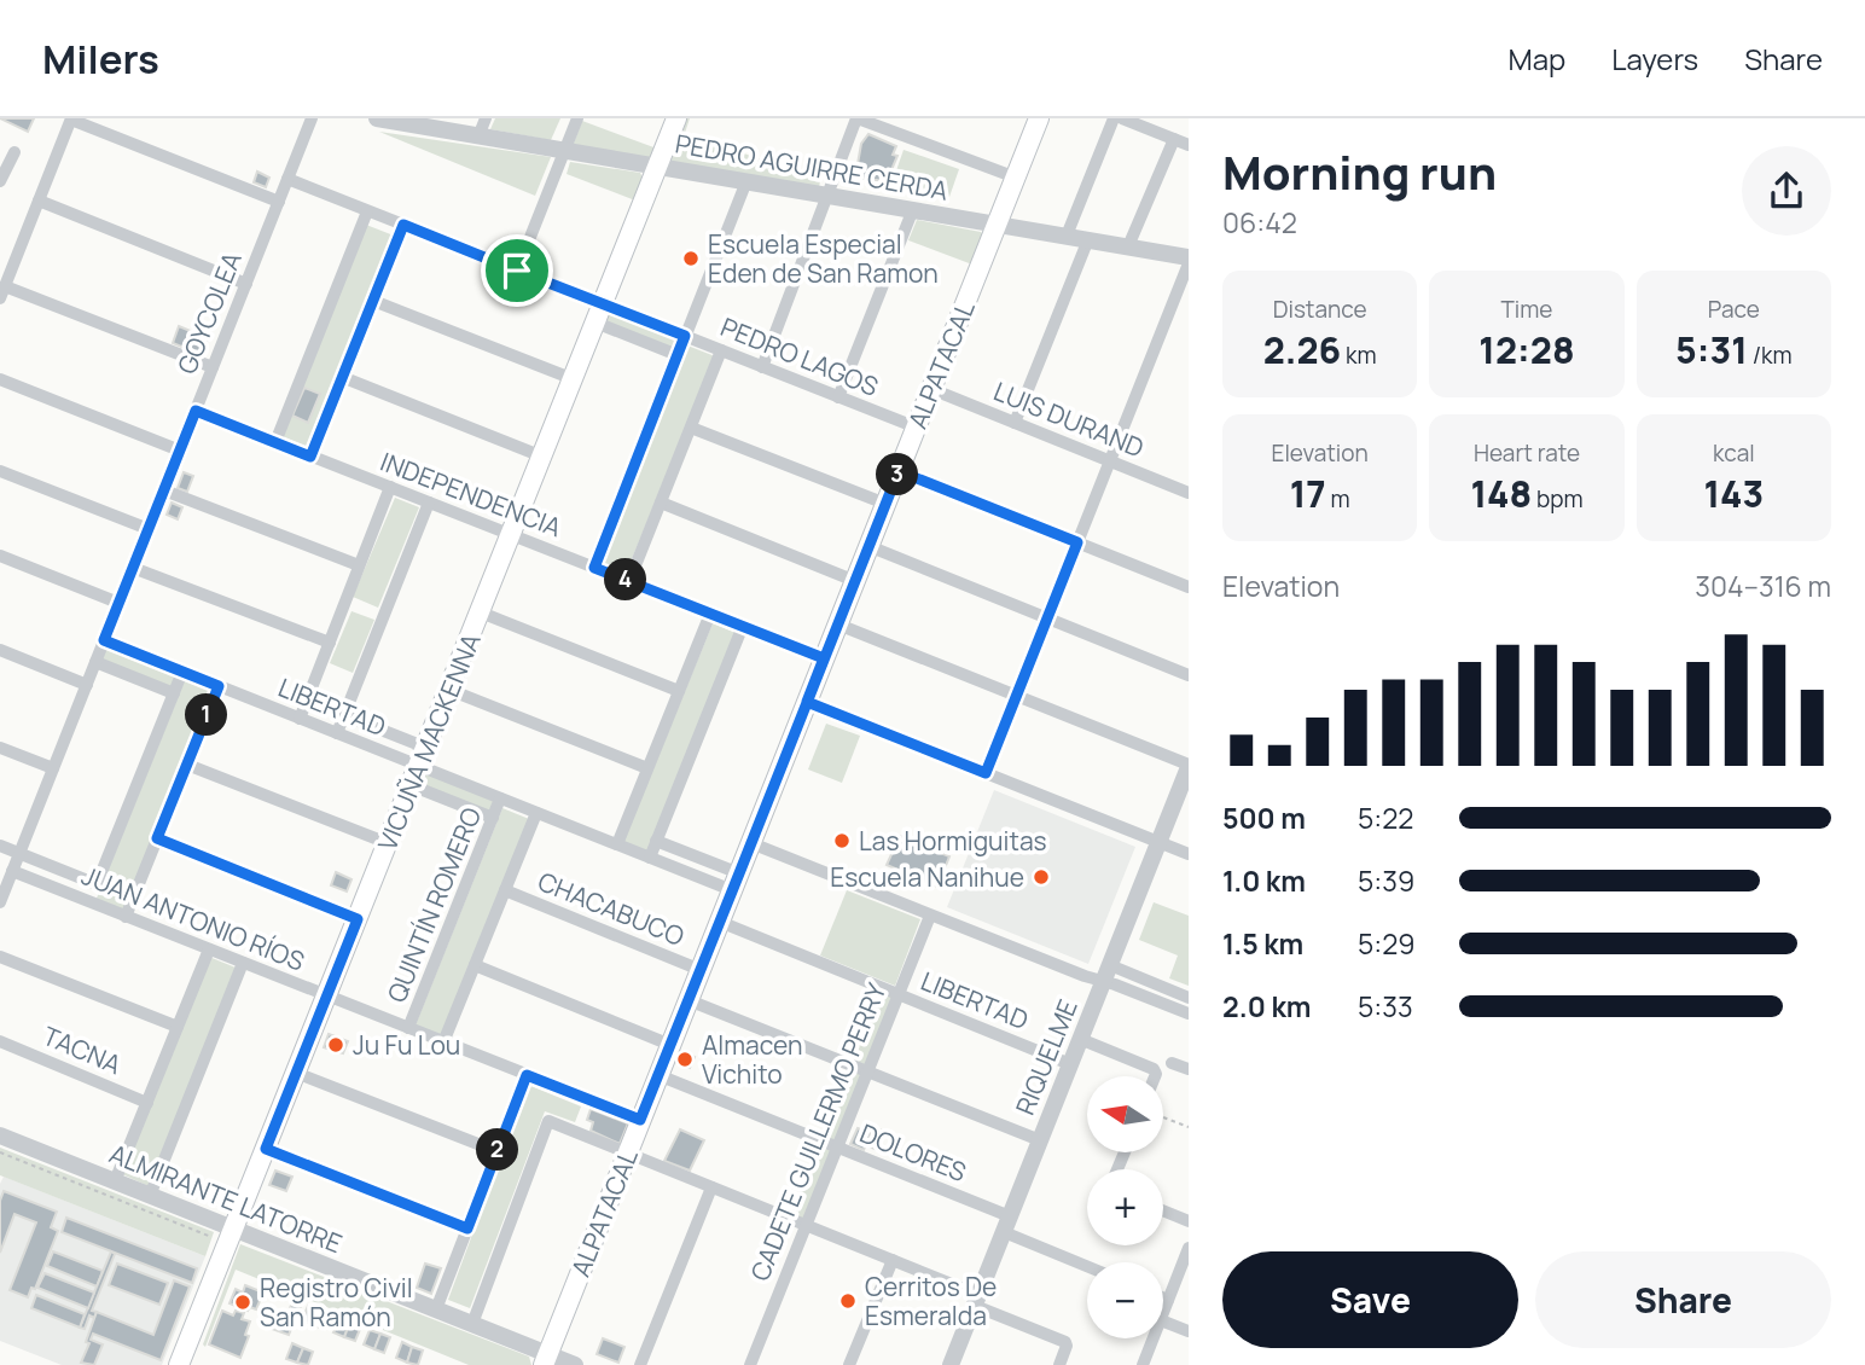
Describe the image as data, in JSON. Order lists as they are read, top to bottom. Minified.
{"streets":{"main road":["ALPATACAL","VICUÑA MACKENNA"],"street":["PEDRO AGUIRRE CERDA","GOYCOLEA","PEDRO LAGOS","LUIS DURAND","INDEPENDENCIA","LIBERTAD","QUINTÍN ROMERO","CHACABUCO","JUAN ANTONIO RÍOS","TACNA","RIQUELME","CADETE GUILLERMO PERRY","DOLORES","ALMIRANTE LATORRE"]},"crossings":[["PEDRO AGUIRRE CERDA","ALPATACAL"],["PEDRO AGUIRRE CERDA","VICUÑA MACKENNA"],["GOYCOLEA","PEDRO LAGOS"],["GOYCOLEA","INDEPENDENCIA"],["GOYCOLEA","LIBERTAD"],["GOYCOLEA","JUAN ANTONIO RÍOS"],["PEDRO LAGOS","ALPATACAL"],["PEDRO LAGOS","VICUÑA MACKENNA"],["ALPATACAL","LUIS DURAND"],["ALPATACAL","INDEPENDENCIA"],["ALPATACAL","LIBERTAD"],["ALPATACAL","CHACABUCO"],["ALPATACAL","JUAN ANTONIO RÍOS"],["ALPATACAL","DOLORES"],["ALPATACAL","ALMIRANTE LATORRE"],["INDEPENDENCIA","VICUÑA MACKENNA"],["LIBERTAD","VICUÑA MACKENNA"],["LIBERTAD","QUINTÍN ROMERO"],["LIBERTAD","RIQUELME"],["LIBERTAD","CADETE GUILLERMO PERRY"],["VICUÑA MACKENNA","JUAN ANTONIO RÍOS"],["VICUÑA MACKENNA","ALMIRANTE LATORRE"],["QUINTÍN ROMERO","JUAN ANTONIO RÍOS"],["RIQUELME","DOLORES"],["CADETE GUILLERMO PERRY","DOLORES"]],"places":["Escuela Especial Eden de San Ramon","Las Hormiguitas","Escuela Nanihue","Ju Fu Lou","Almacen Vichito","Cerritos De Esmeralda","Registro Civil San Ramón"],"north":"left","page":{"header":"Milers","nav":["Map","Layers","Share"],"heading":["Morning run","06:42"],"stats":[["Distance","2.26 km"],["Time","12:28"],["Pace","5:31 /km"],["Elevation","17 m"],["Heart rate","148 bpm"],["kcal","143"]],"pins":["3","4","1","2"],"chart":["Elevation","304–316 m"],"list":[{"name":"500 m","note":"5:22"},{"name":"1.0 km","note":"5:39"},{"name":"1.5 km","note":"5:29"},{"name":"2.0 km","note":"5:33"}],"map_buttons":["+","−"],"buttons":["Save","Share"]}}
